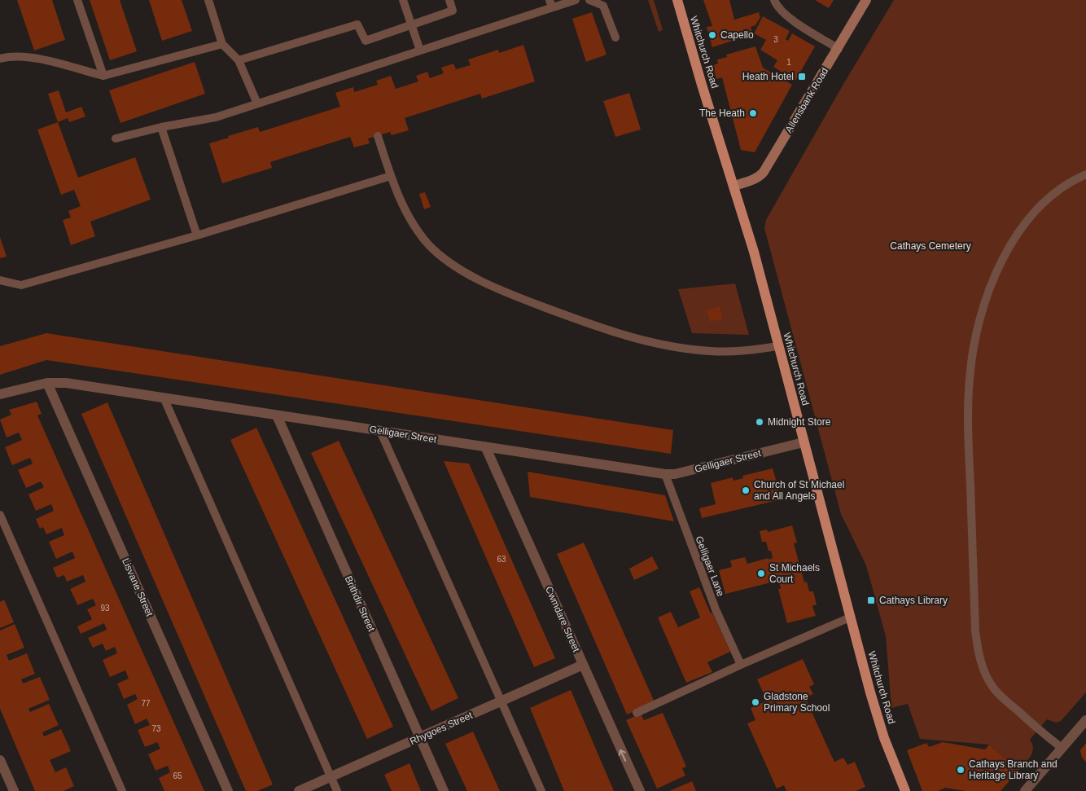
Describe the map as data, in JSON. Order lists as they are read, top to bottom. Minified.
{"streets":{"main road":["Whitchurch Road"],"street":["Allensbank Road","Gelligaer Street","Lisvane Street","Brithdir Street","Cwmdare Street","Rhygoes Street"],"lane":["Gelligaer Lane"]},"crossings":[["Whitchurch Road","Allensbank Road"],["Whitchurch Road","Gelligaer Street"],["Gelligaer Street","Gelligaer Lane"],["Gelligaer Street","Lisvane Street"],["Gelligaer Street","Brithdir Street"],["Gelligaer Street","Cwmdare Street"],["Brithdir Street","Rhygoes Street"],["Cwmdare Street","Rhygoes Street"]],"one_way":["Cwmdare Street"],"parks":["Cathays Cemetery"],"places":{"other":["Capello","The Heath","Midnight Store","Church of St Michael and All Angels","St Michaels Court","Gladstone Primary School","Cathays Branch and Heritage Library"],"transit":["Heath Hotel","Cathays Library"]},"house_numbers":["3","1","63","93","77","73","65"]}
